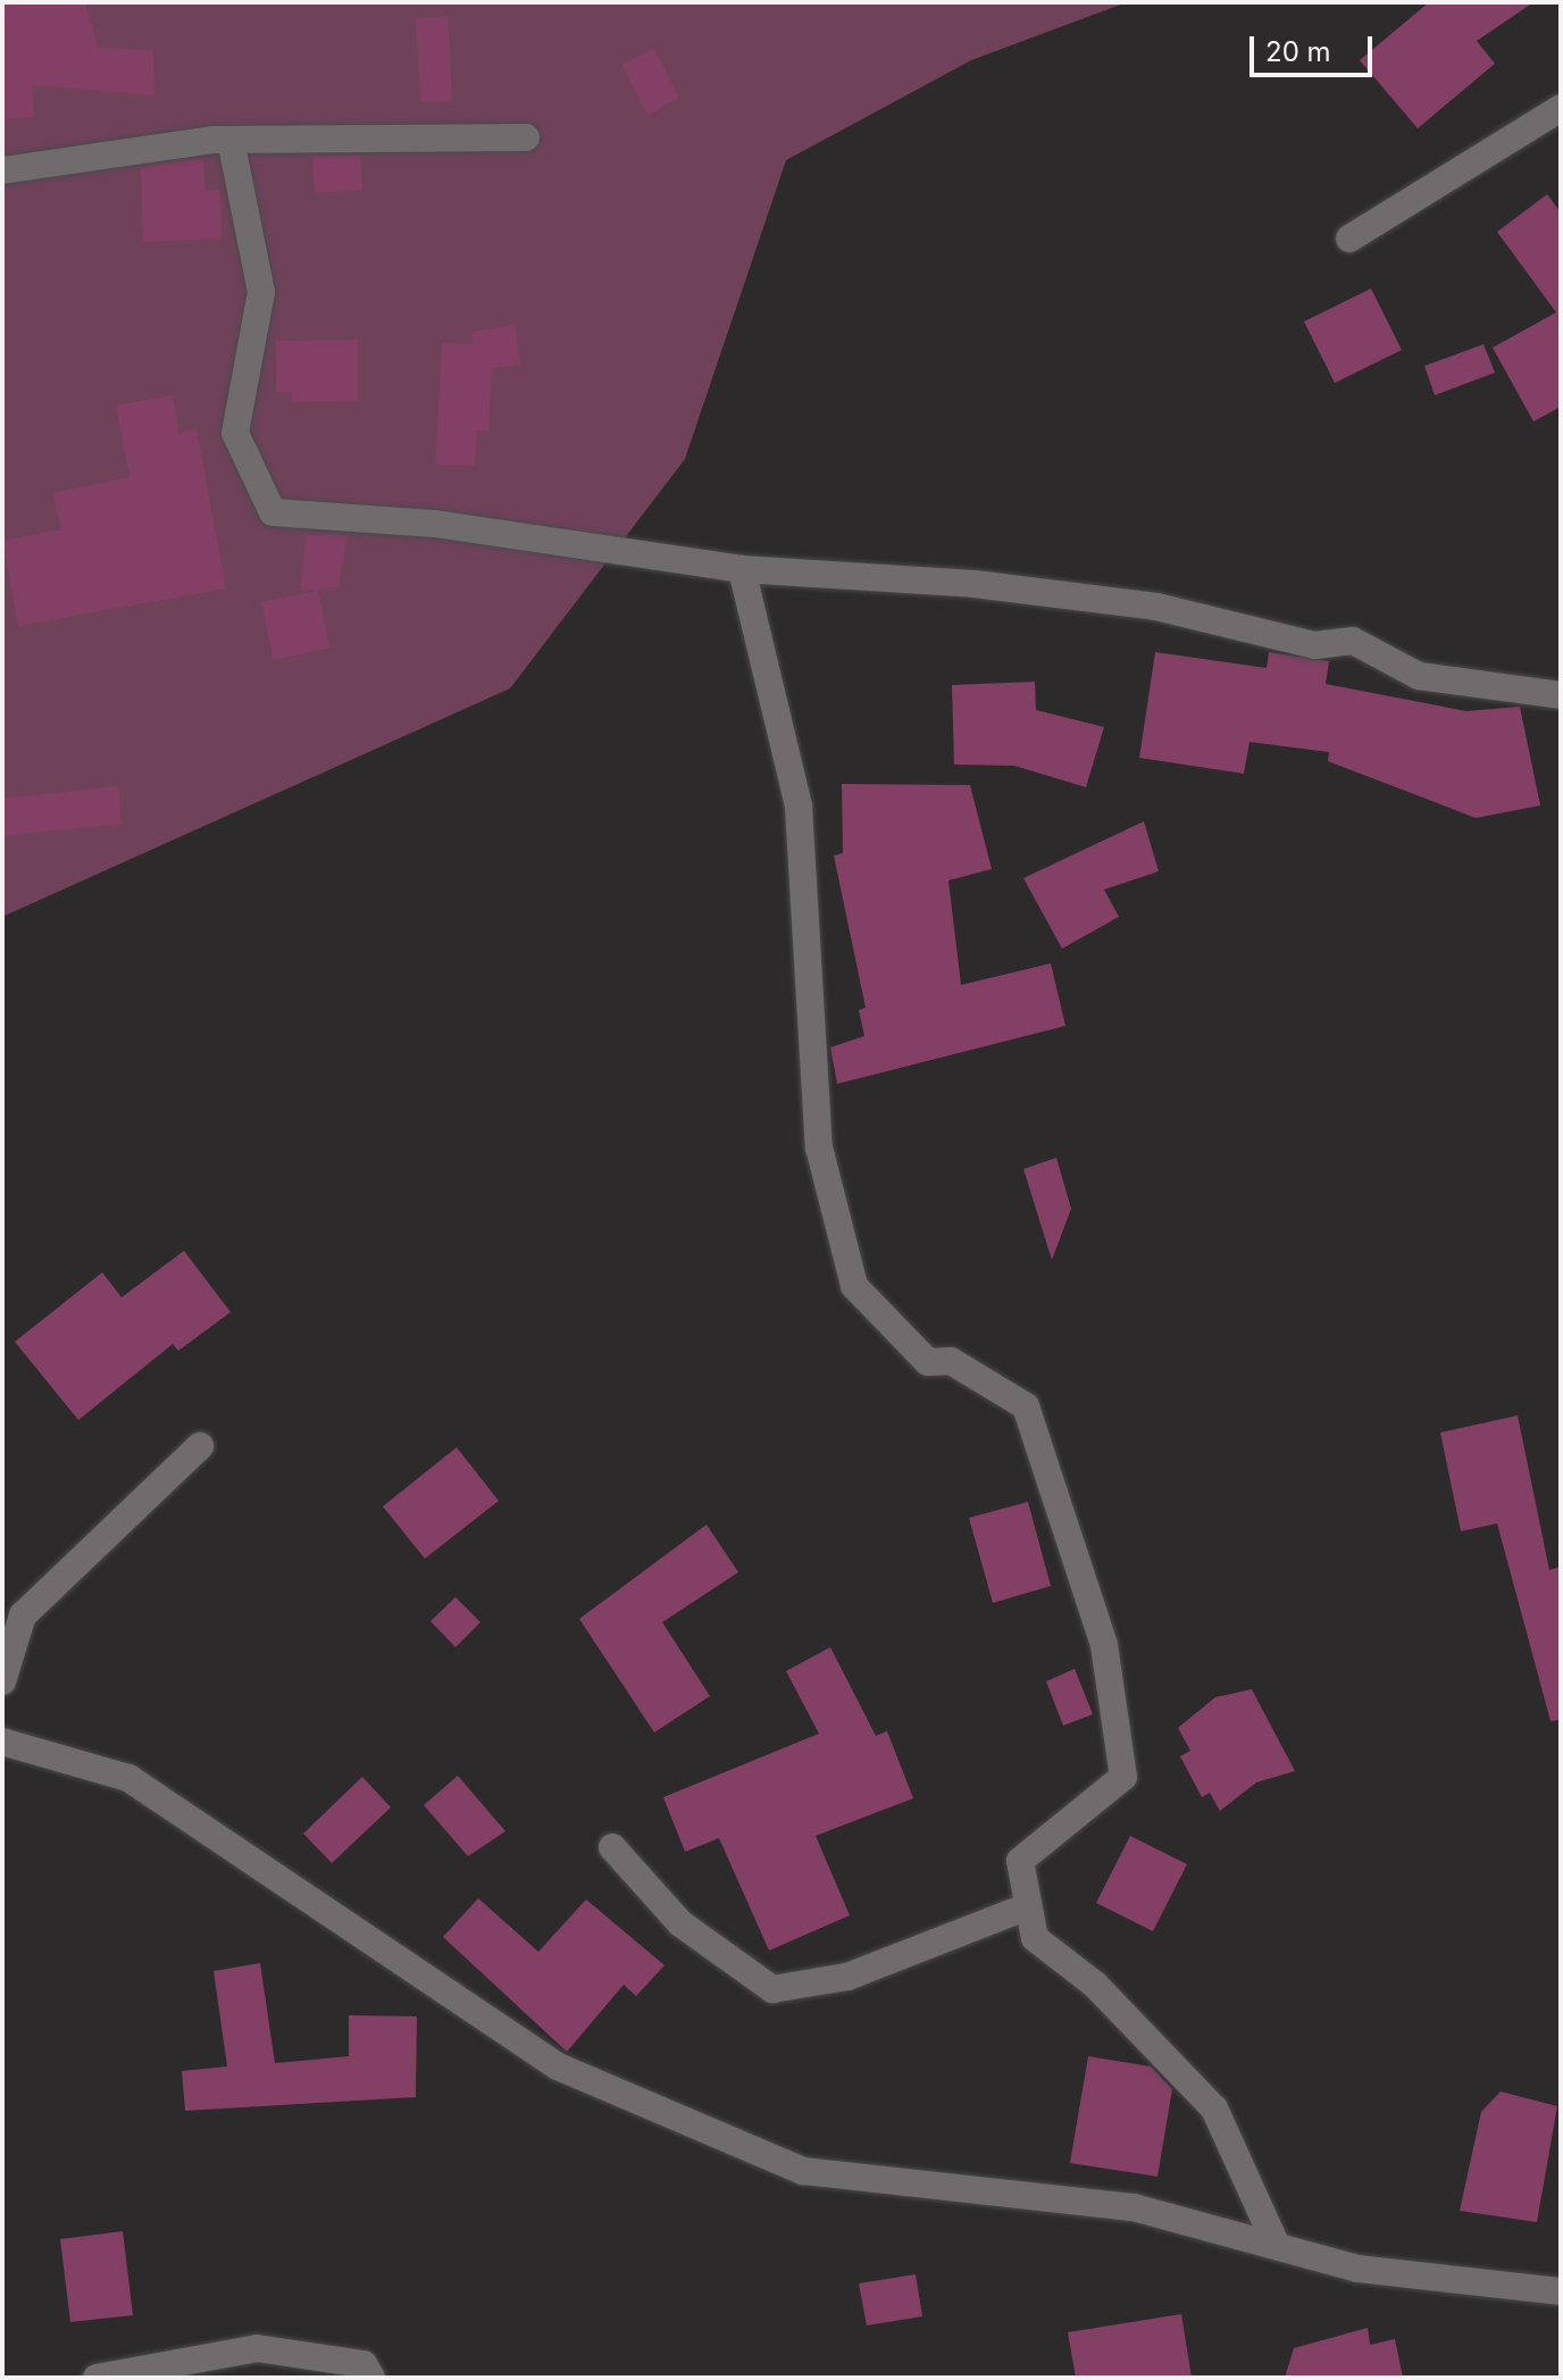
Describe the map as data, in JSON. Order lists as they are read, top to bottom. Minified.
{"scale_bar":"20 m"}
